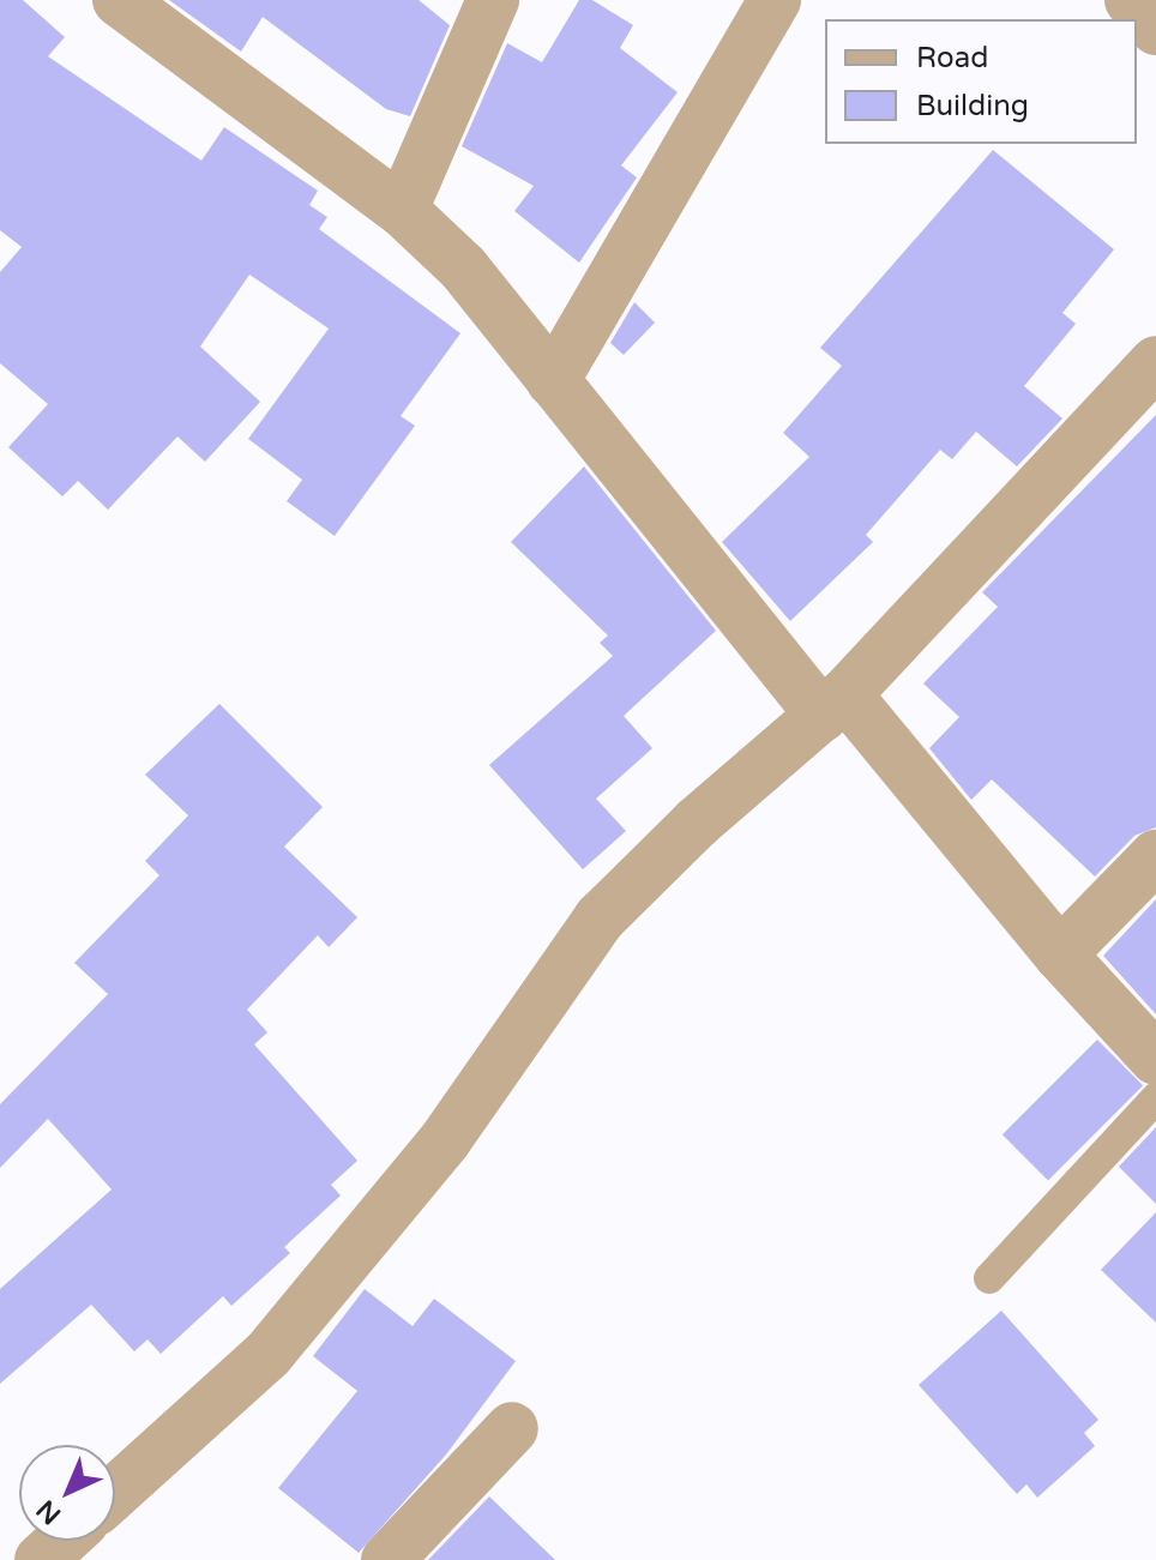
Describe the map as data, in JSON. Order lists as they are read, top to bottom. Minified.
{"legend":["Road","Building"],"north":"bottom left"}
